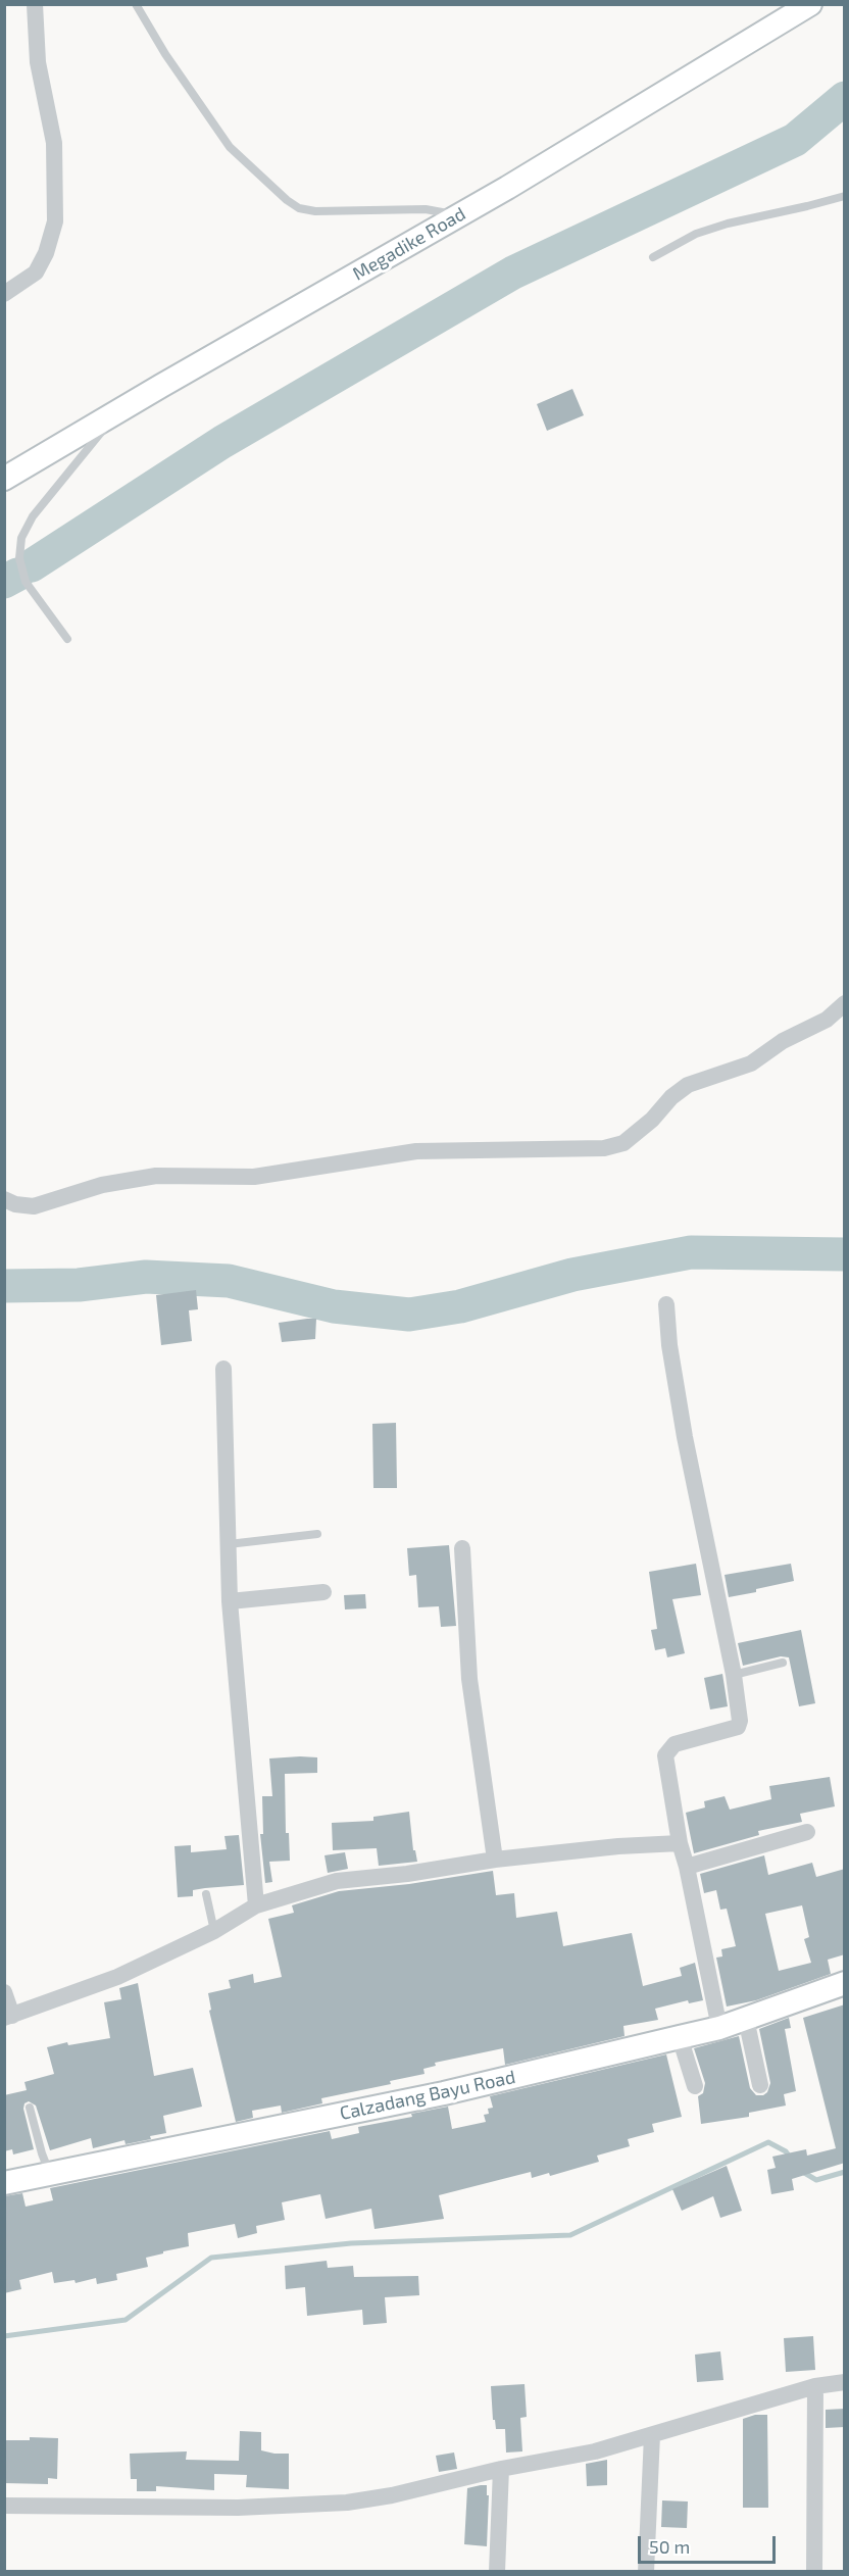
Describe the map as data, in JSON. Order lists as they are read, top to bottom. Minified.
{"streets":{"main road":["Megadike Road","Calzadang Bayu Road"]},"scale_bar":"50 m"}
